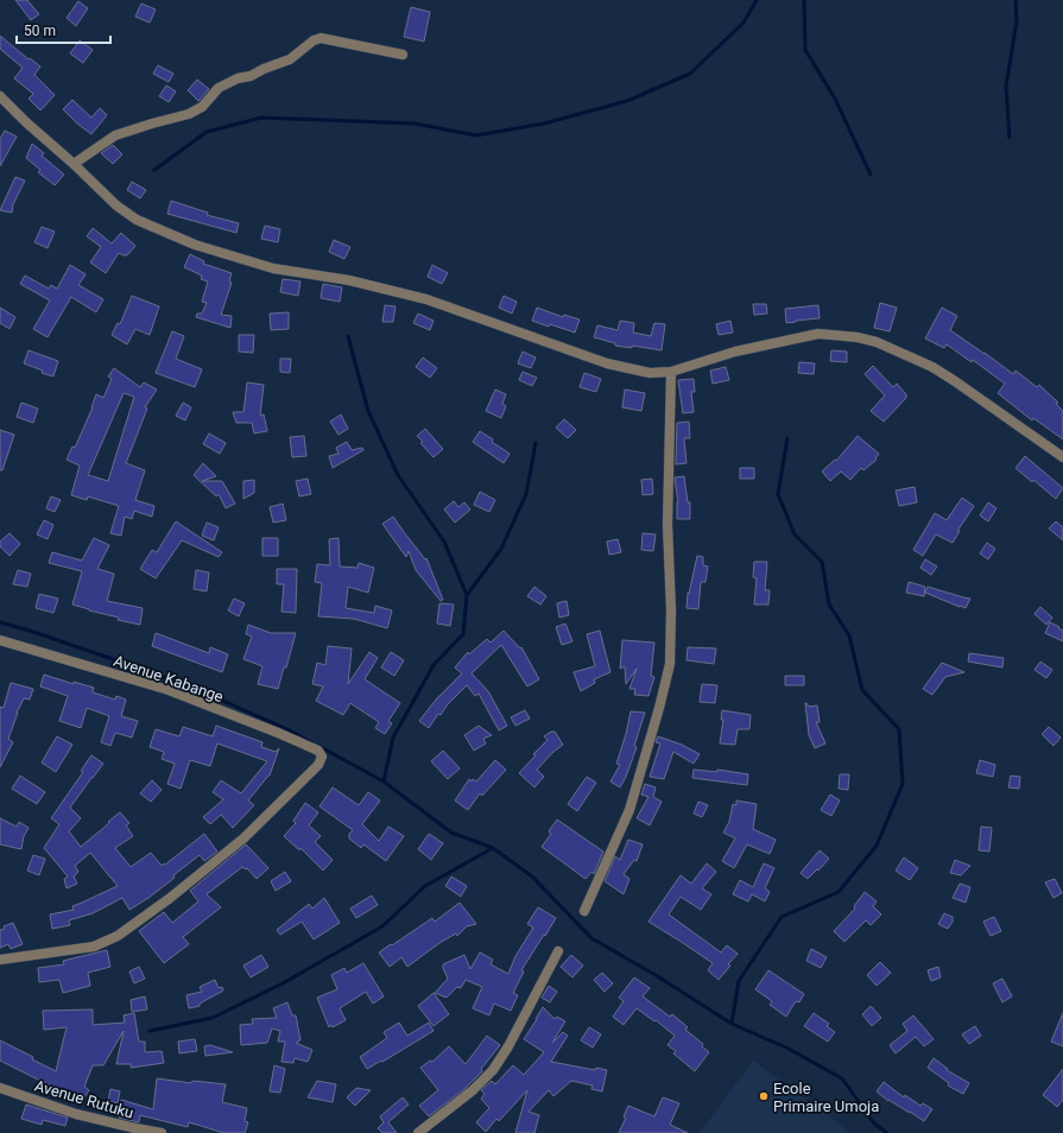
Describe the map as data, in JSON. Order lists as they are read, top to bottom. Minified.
{"streets":{"street":["Avenue Kabange","Avenue Rutuku"]},"places":["Ecole Primaire Umoja"],"scale_bar":"50 m"}
